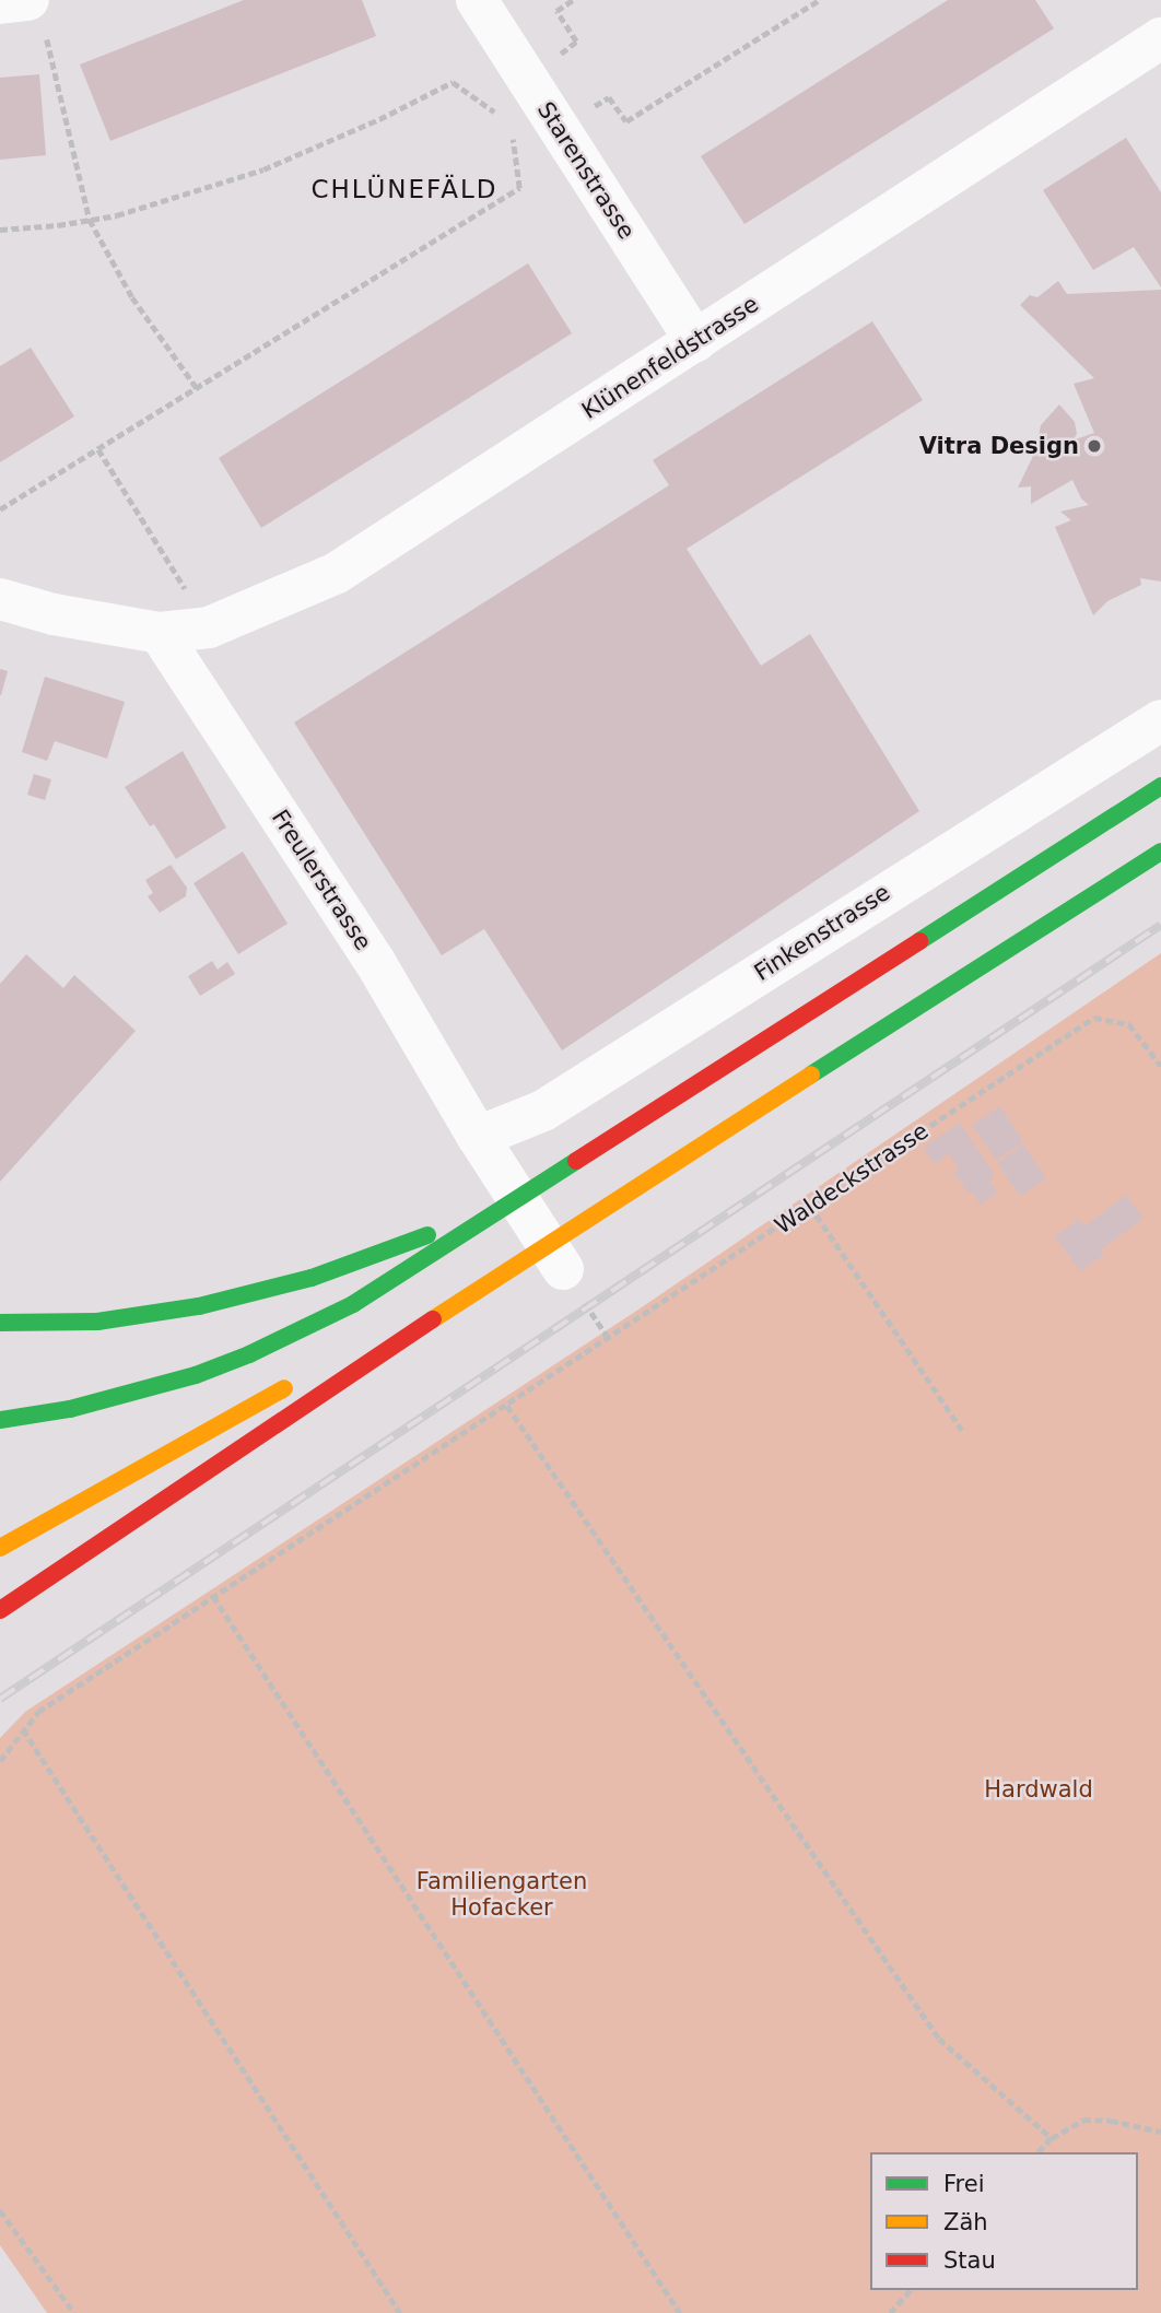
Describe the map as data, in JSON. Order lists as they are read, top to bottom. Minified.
{"streets":{"street":["Starenstrasse","Klünenfeldstrasse","Freulerstrasse","Finkenstrasse"],"path":["Waldeckstrasse"]},"crossings":[["Starenstrasse","Klünenfeldstrasse"],["Klünenfeldstrasse","Freulerstrasse"],["Freulerstrasse","Finkenstrasse"]],"districts":["CHLÜNEFÄLD"],"parks":["Hardwald","Familiengarten Hofacker"],"places":["Vitra Design"],"legend":["Frei","Zäh","Stau"]}
